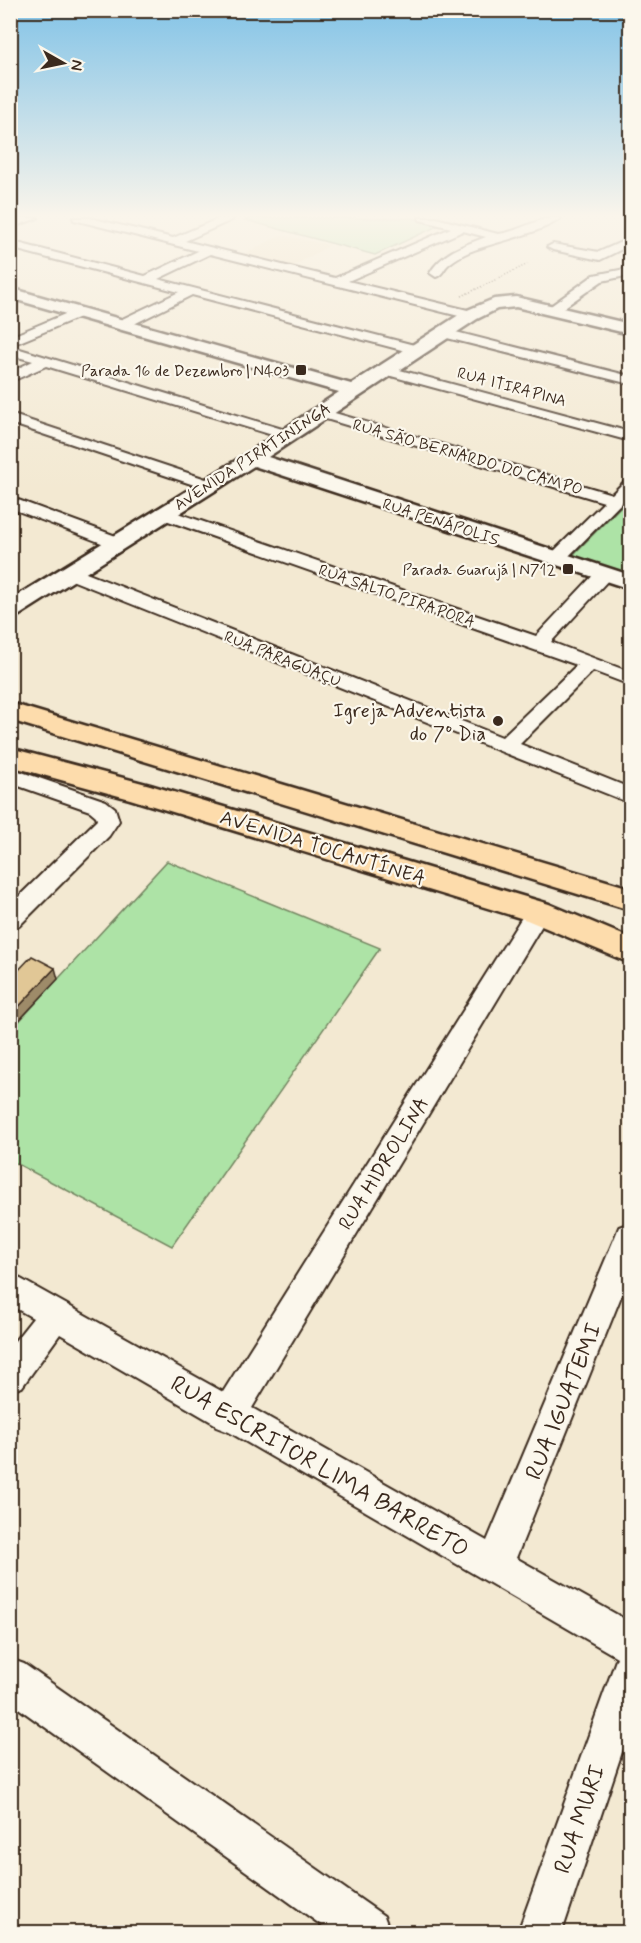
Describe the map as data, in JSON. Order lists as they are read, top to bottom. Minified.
{"streets":{"main road":["AVENIDA TOCANTÍNEA"],"street":["RUA ITIRAPINA","AVENIDA PIRATININGA","RUA SÃO BERNARDO DO CAMPO","RUA PENÁPOLIS","RUA SALTO PIRAPORA","RUA PARAGUAÇU","RUA HIDROLINA","RUA IGUATEMI","RUA ESCRITOR LIMA BARRETO","RUA MURI"]},"crossings":[["RUA ITIRAPINA","AVENIDA PIRATININGA"],["AVENIDA PIRATININGA","RUA SÃO BERNARDO DO CAMPO"],["AVENIDA PIRATININGA","RUA PENÁPOLIS"],["AVENIDA PIRATININGA","RUA SALTO PIRAPORA"],["AVENIDA PIRATININGA","RUA PARAGUAÇU"],["AVENIDA TOCANTÍNEA","RUA HIDROLINA"],["RUA HIDROLINA","RUA ESCRITOR LIMA BARRETO"],["RUA IGUATEMI","RUA ESCRITOR LIMA BARRETO"]],"places":{"transit":["Parada 16 de Dezembro | N403","Parada Guarujá | N712"],"other":["Igreja Adventista do 7º Dia"]},"north":"right"}
